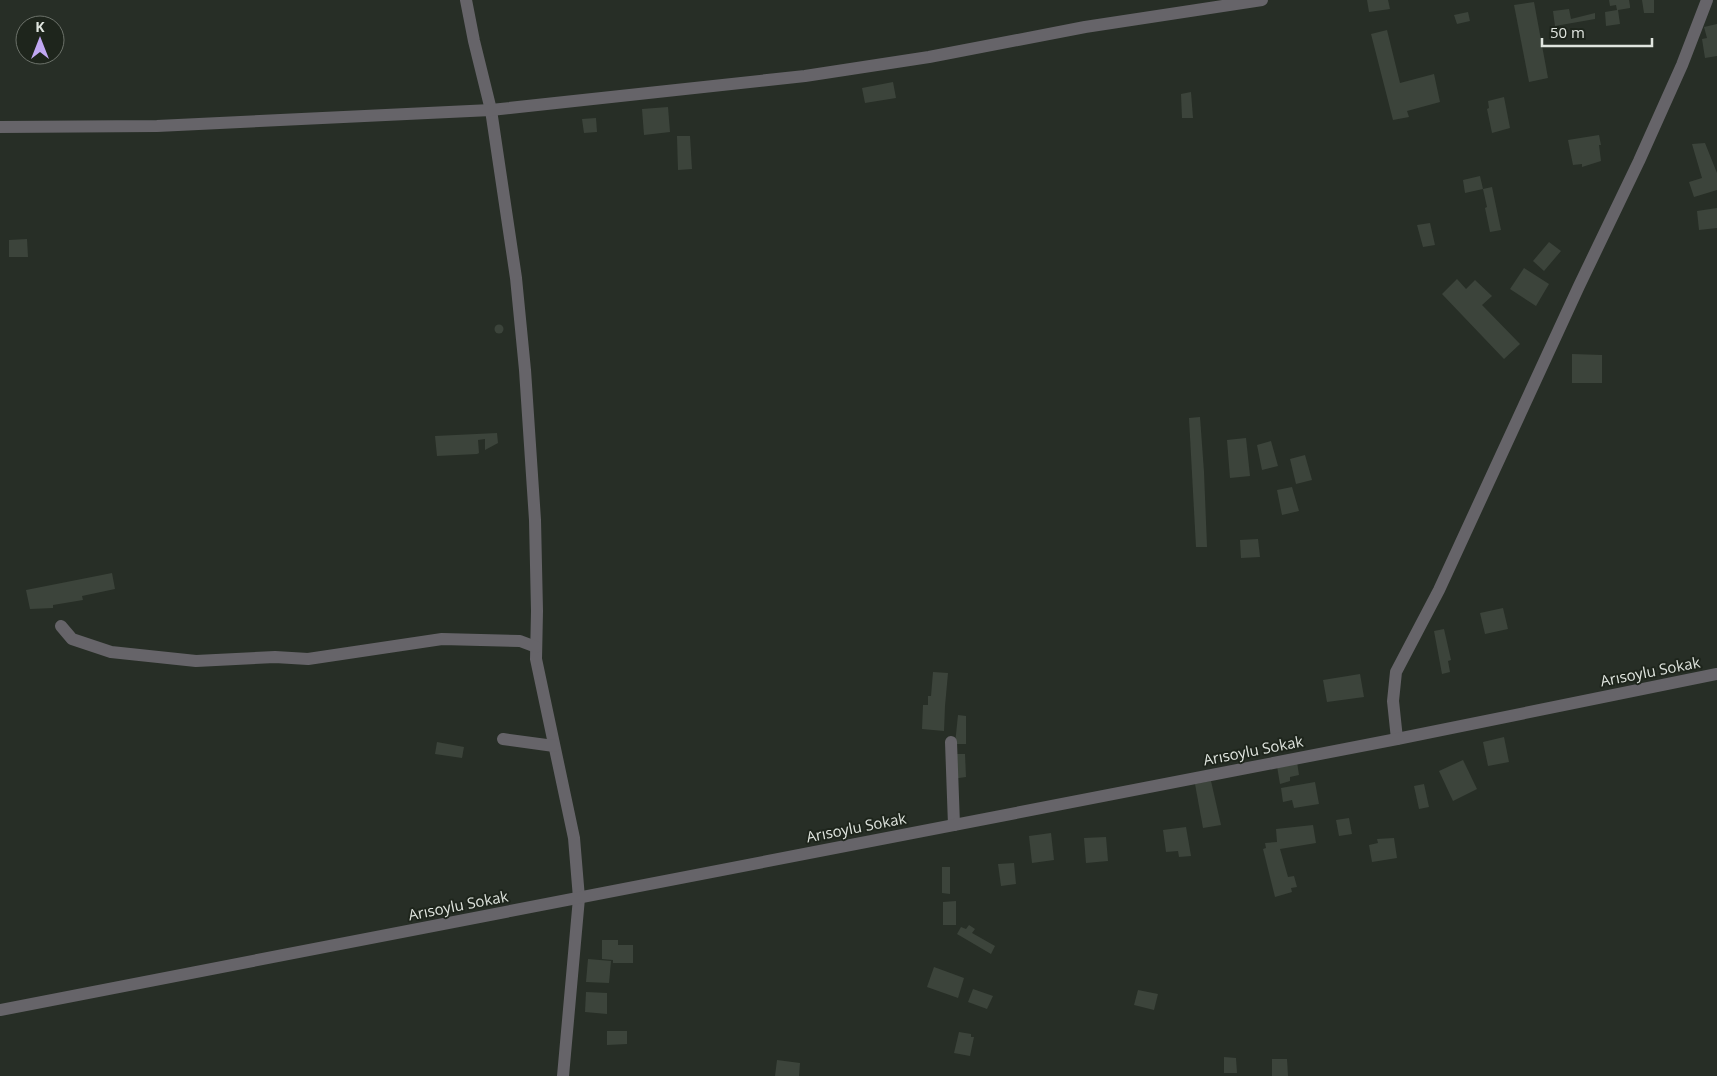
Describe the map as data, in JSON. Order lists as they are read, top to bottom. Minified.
{"streets":{"street":["Arısoylu Sokak"]},"scale_bar":"50 m","north":"top"}
